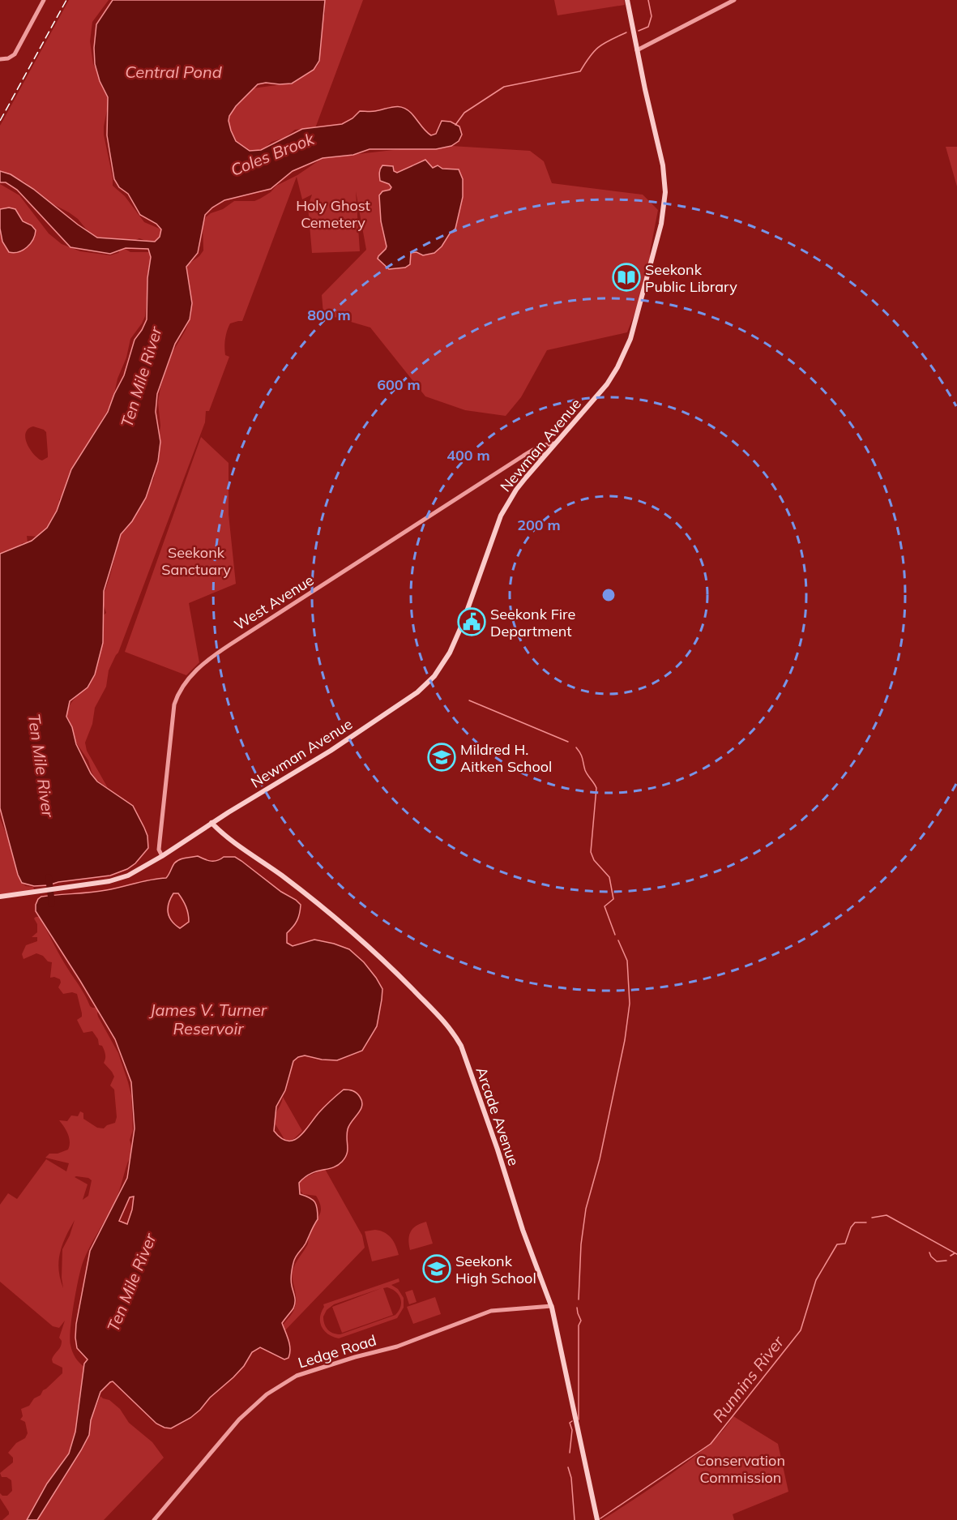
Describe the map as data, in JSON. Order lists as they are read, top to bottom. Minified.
{"streets":{"main road":["Newman Avenue","Arcade Avenue"],"street":["West Avenue","Ledge Road"]},"crossings":[["Newman Avenue","West Avenue"],["Newman Avenue","Arcade Avenue"],["Arcade Avenue","Ledge Road"]],"water":["Central Pond","Coles Brook","Ten Mile River","James V. Turner Reservoir","Runnins River"],"parks":["Holy Ghost Cemetery","Seekonk Sanctuary","Conservation Commission"],"places":{"library":["Seekonk Public Library"],"public building":["Seekonk Fire Department"],"school or university":["Mildred H. Aitken School","Seekonk High School"]},"rings":["800 m","600 m","400 m","200 m"]}
